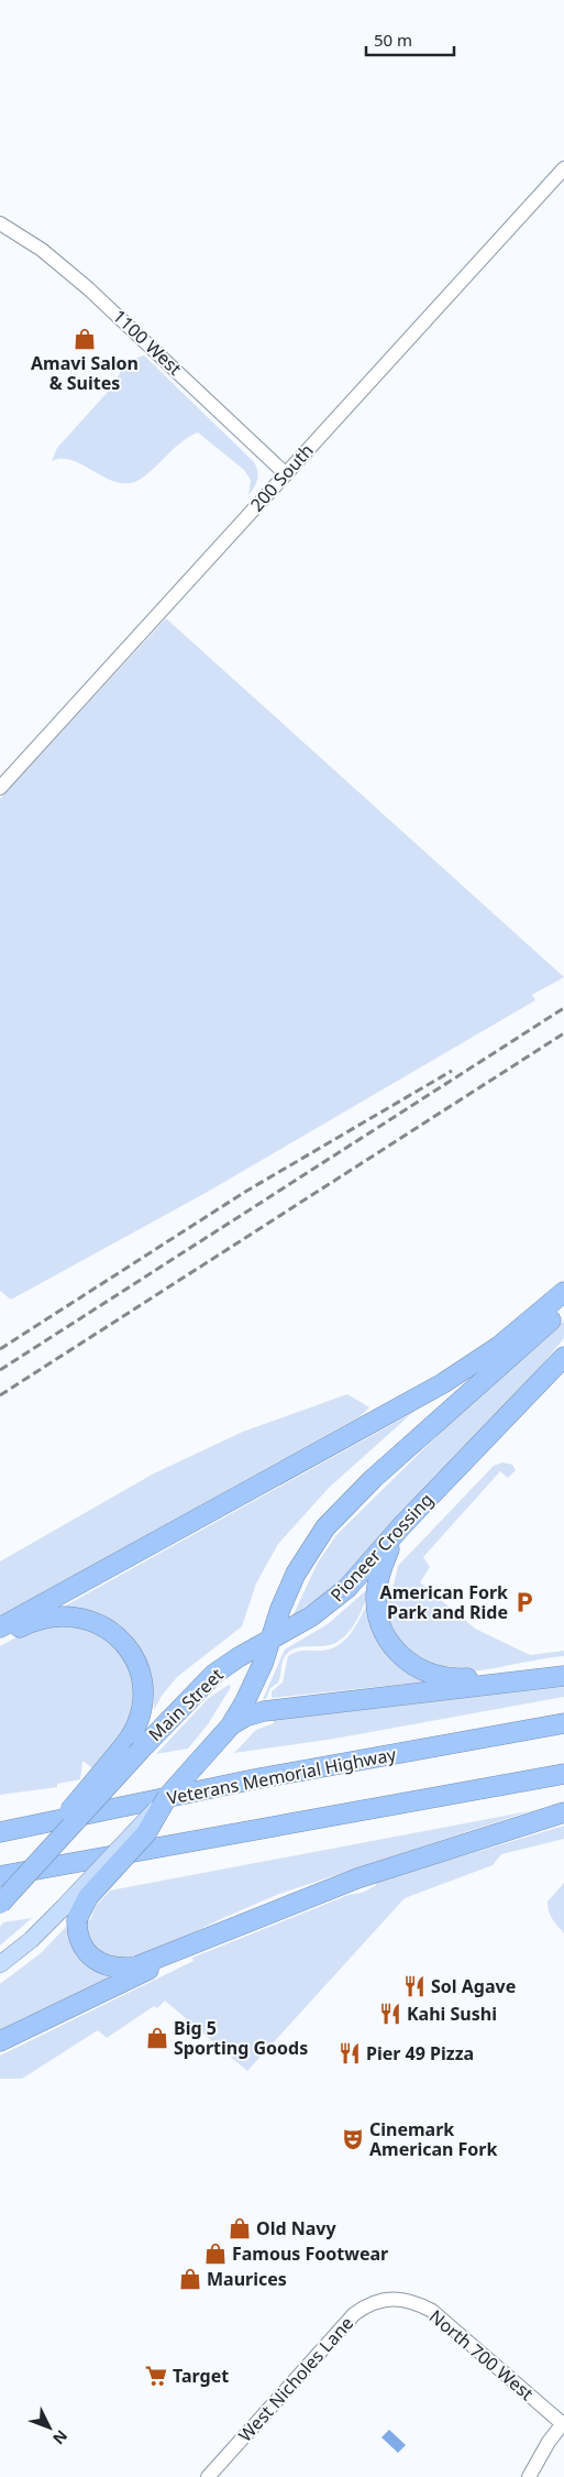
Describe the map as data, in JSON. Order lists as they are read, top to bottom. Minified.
{"streets":{"highway":["Pioneer Crossing","Main Street","Veterans Memorial Highway"],"street":["1100 West","200 South","North 700 West","West Nicholes Lane"]},"crossings":[["1100 West","200 South"],["Pioneer Crossing","Main Street"],["North 700 West","West Nicholes Lane"]],"places":{"shop":["Amavi Salon & Suites","Big 5 Sporting Goods","Old Navy","Famous Footwear","Maurices"],"parking":["American Fork Park and Ride"],"restaurant":["Sol Agave","Kahi Sushi","Pier 49 Pizza"],"theatre":["Cinemark American Fork"],"supermarket":["Target"]},"scale_bar":"50 m","north":"bottom right"}
